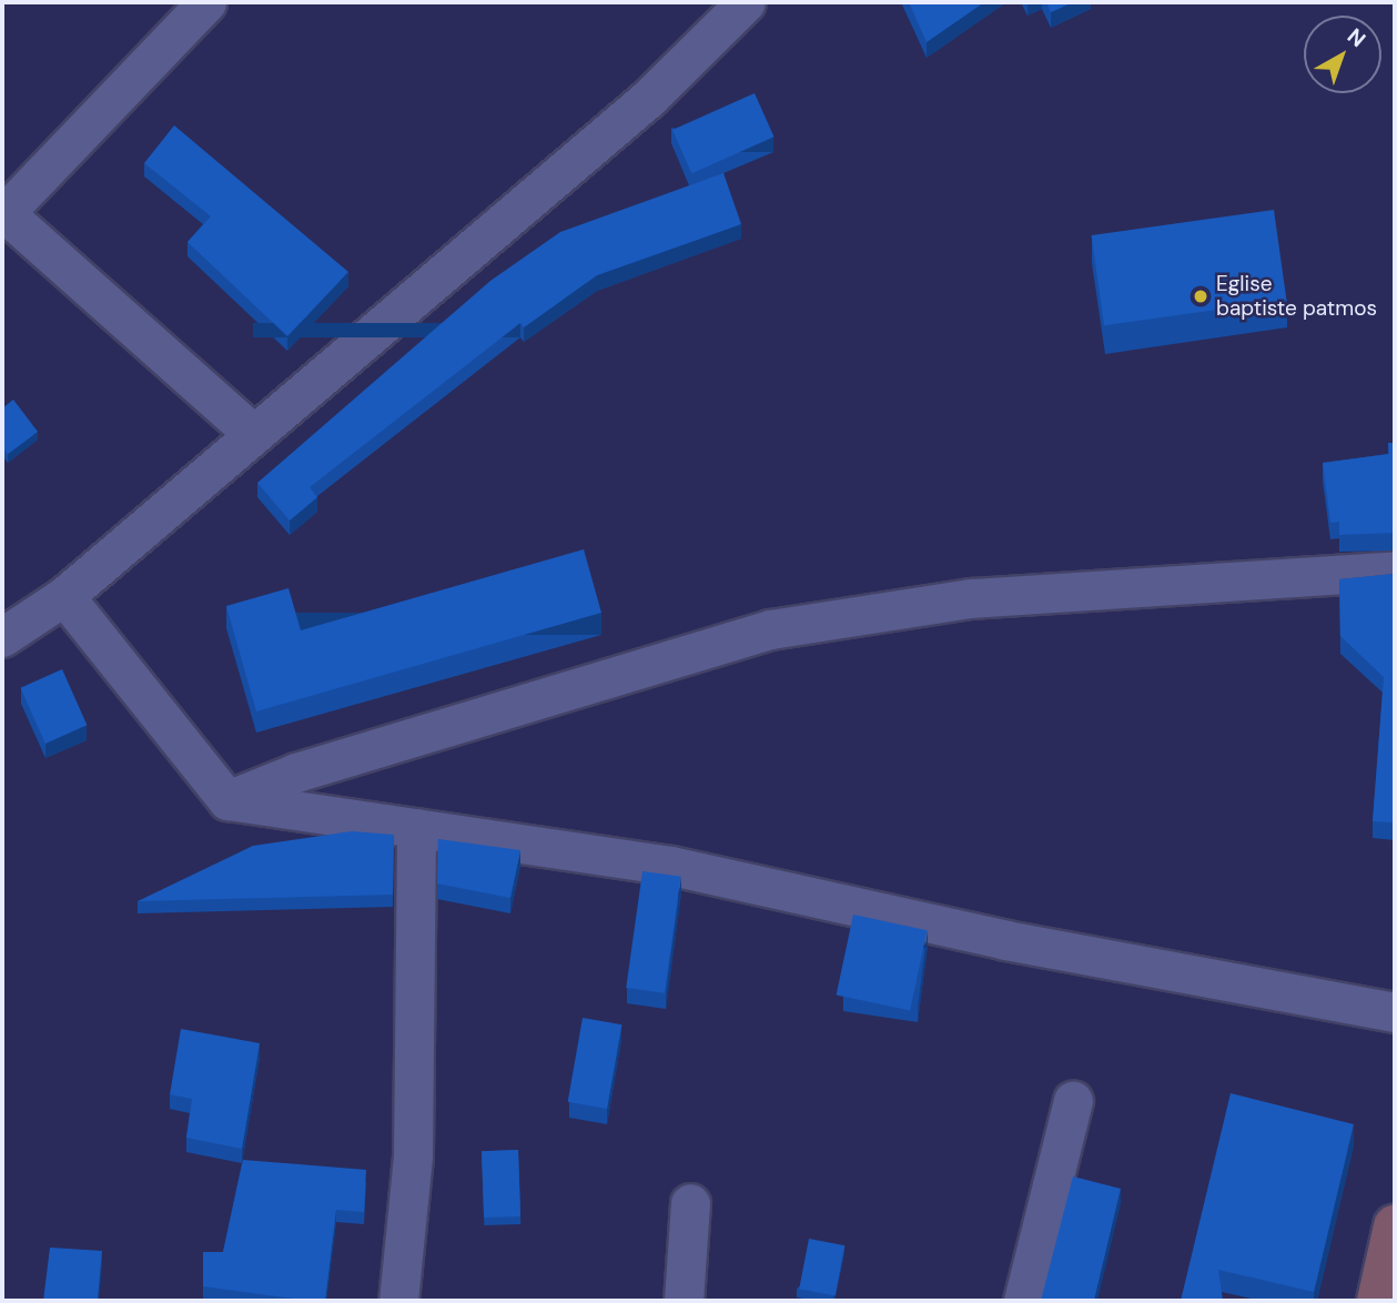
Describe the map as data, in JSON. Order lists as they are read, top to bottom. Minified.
{"places":["Eglise baptiste patmos"],"north":"top right"}
